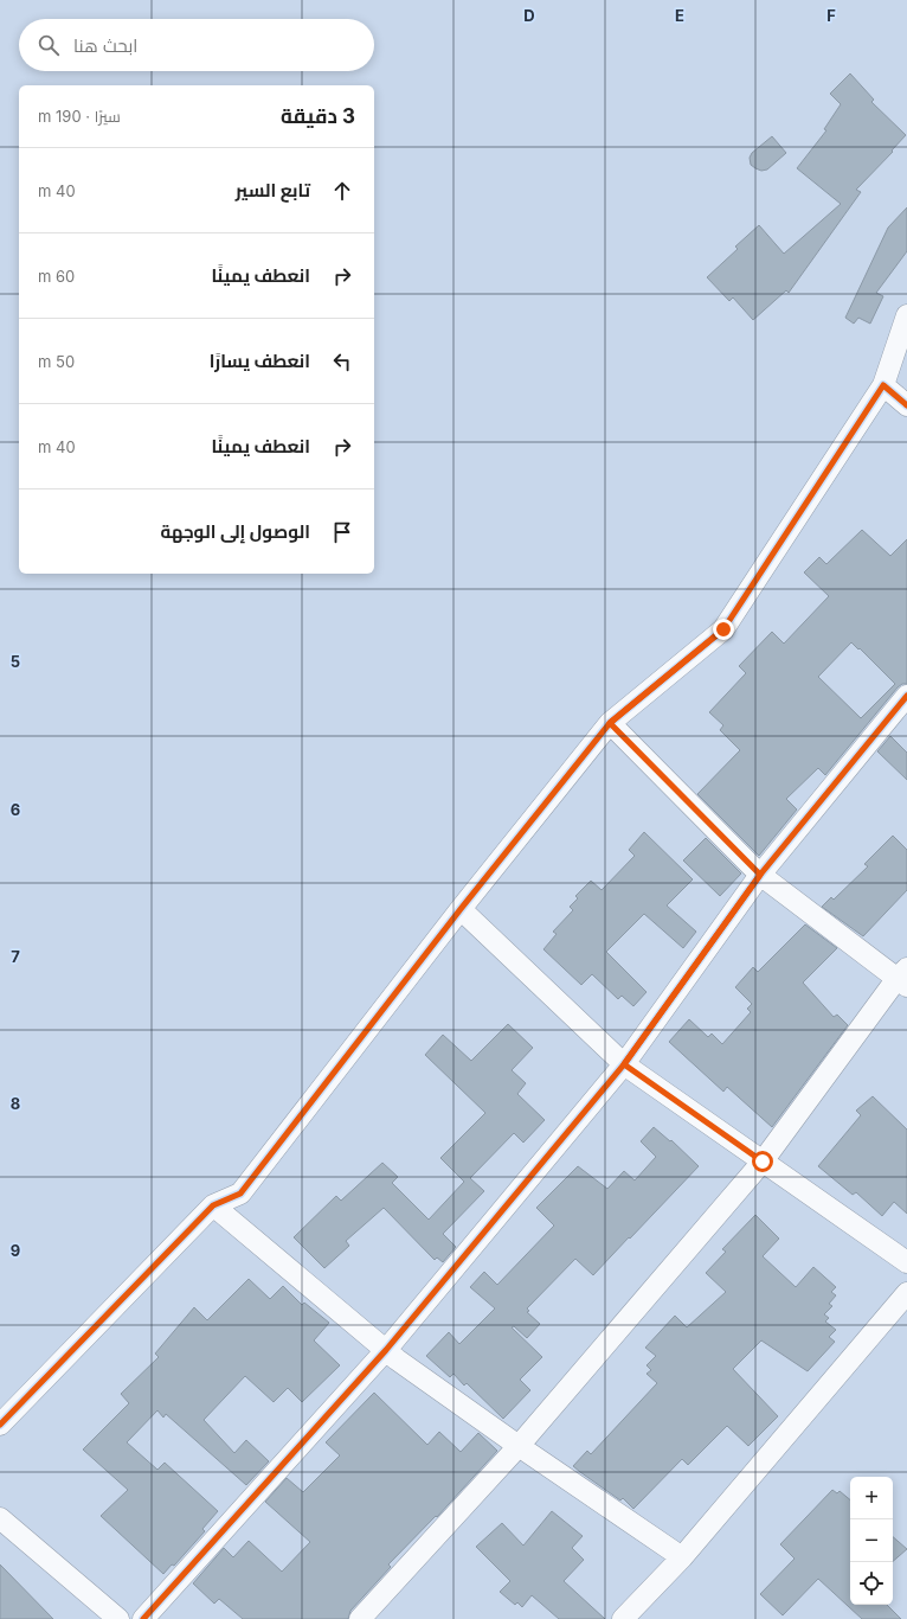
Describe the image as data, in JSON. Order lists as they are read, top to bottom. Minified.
{"page":{"search":"ابحث هنا","heading":["3 دقيقة","سيرًا · 190 m"],"list":[["تابع السير","40 m"],["انعطف يمينًا","60 m"],["انعطف يسارًا","50 m"],["انعطف يمينًا","40 m"],"الوصول إلى الوجهة"],"map_buttons":["+","−"]},"grid":{"columns":["D","E","F"],"rows":["5","6","7","8","9"]}}
